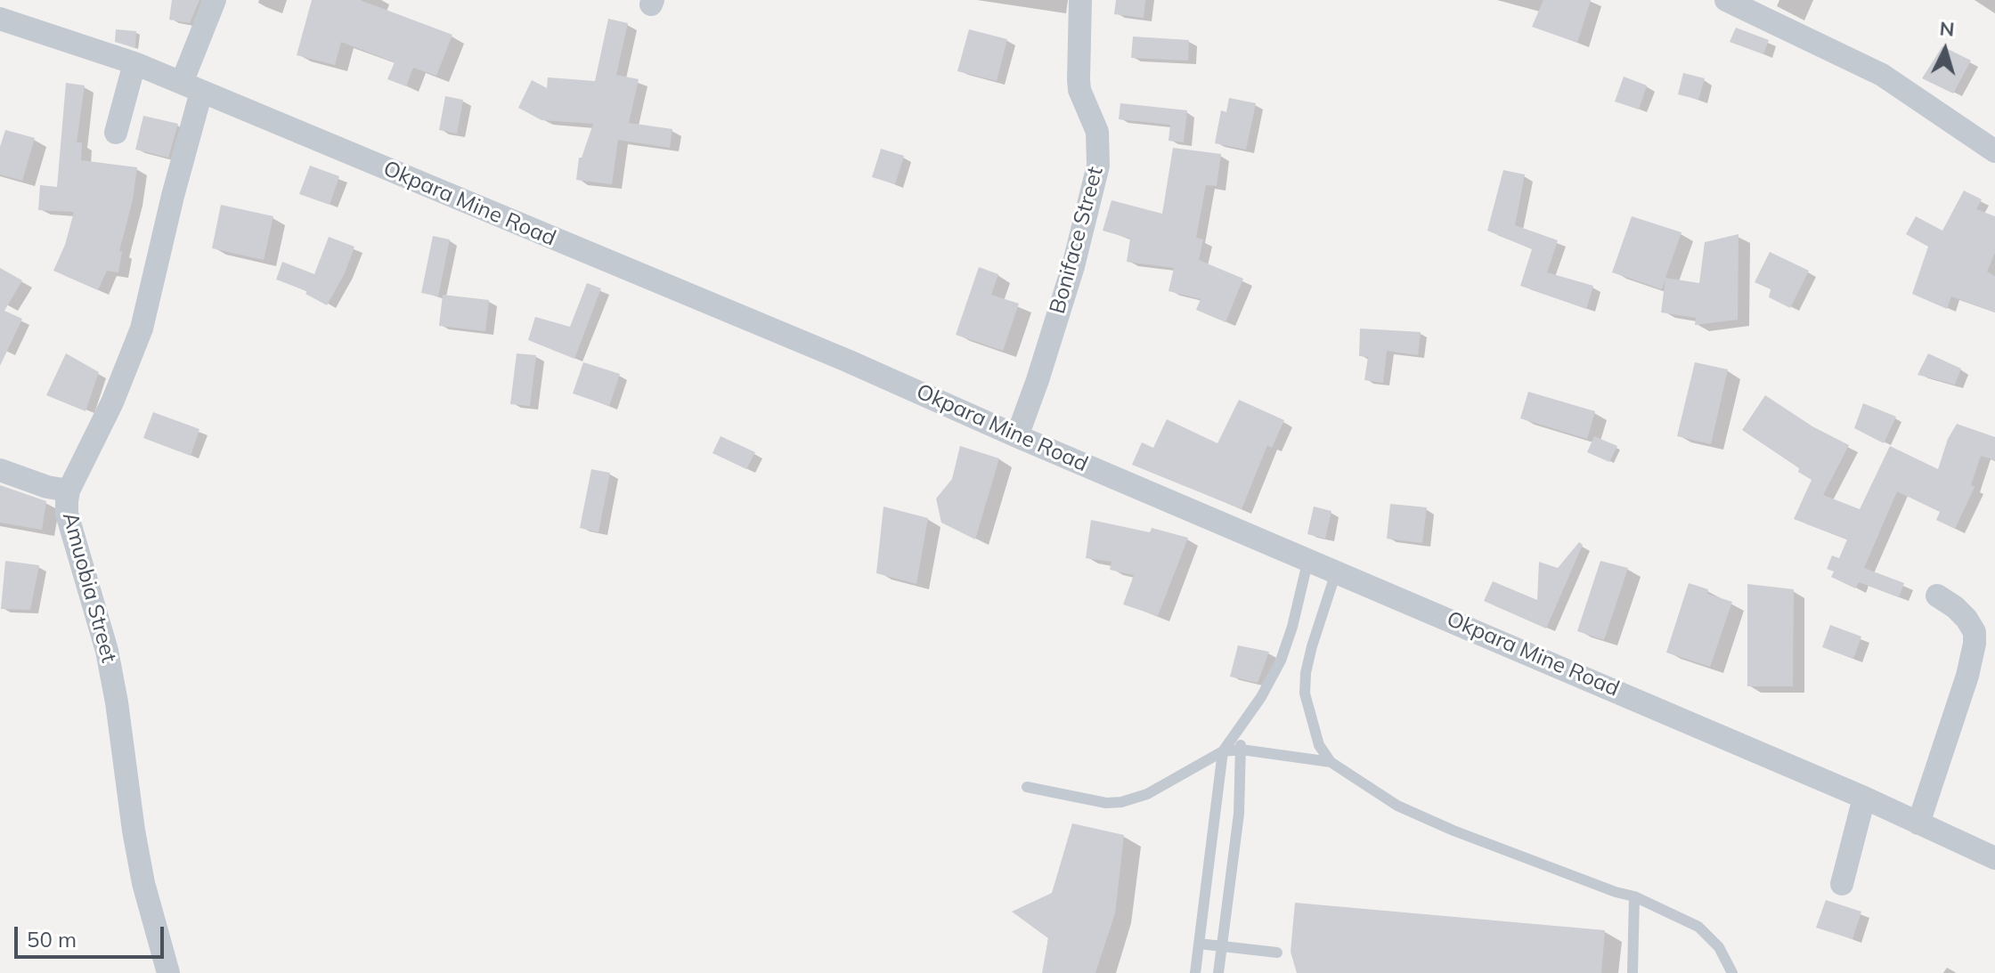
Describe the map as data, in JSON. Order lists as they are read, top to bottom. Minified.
{"streets":{"street":["Okpara Mine Road","Boniface Street","Amuobia Street"]},"crossings":[["Okpara Mine Road","Boniface Street"],["Okpara Mine Road","Amuobia Street"]],"scale_bar":"50 m","north":"top"}
